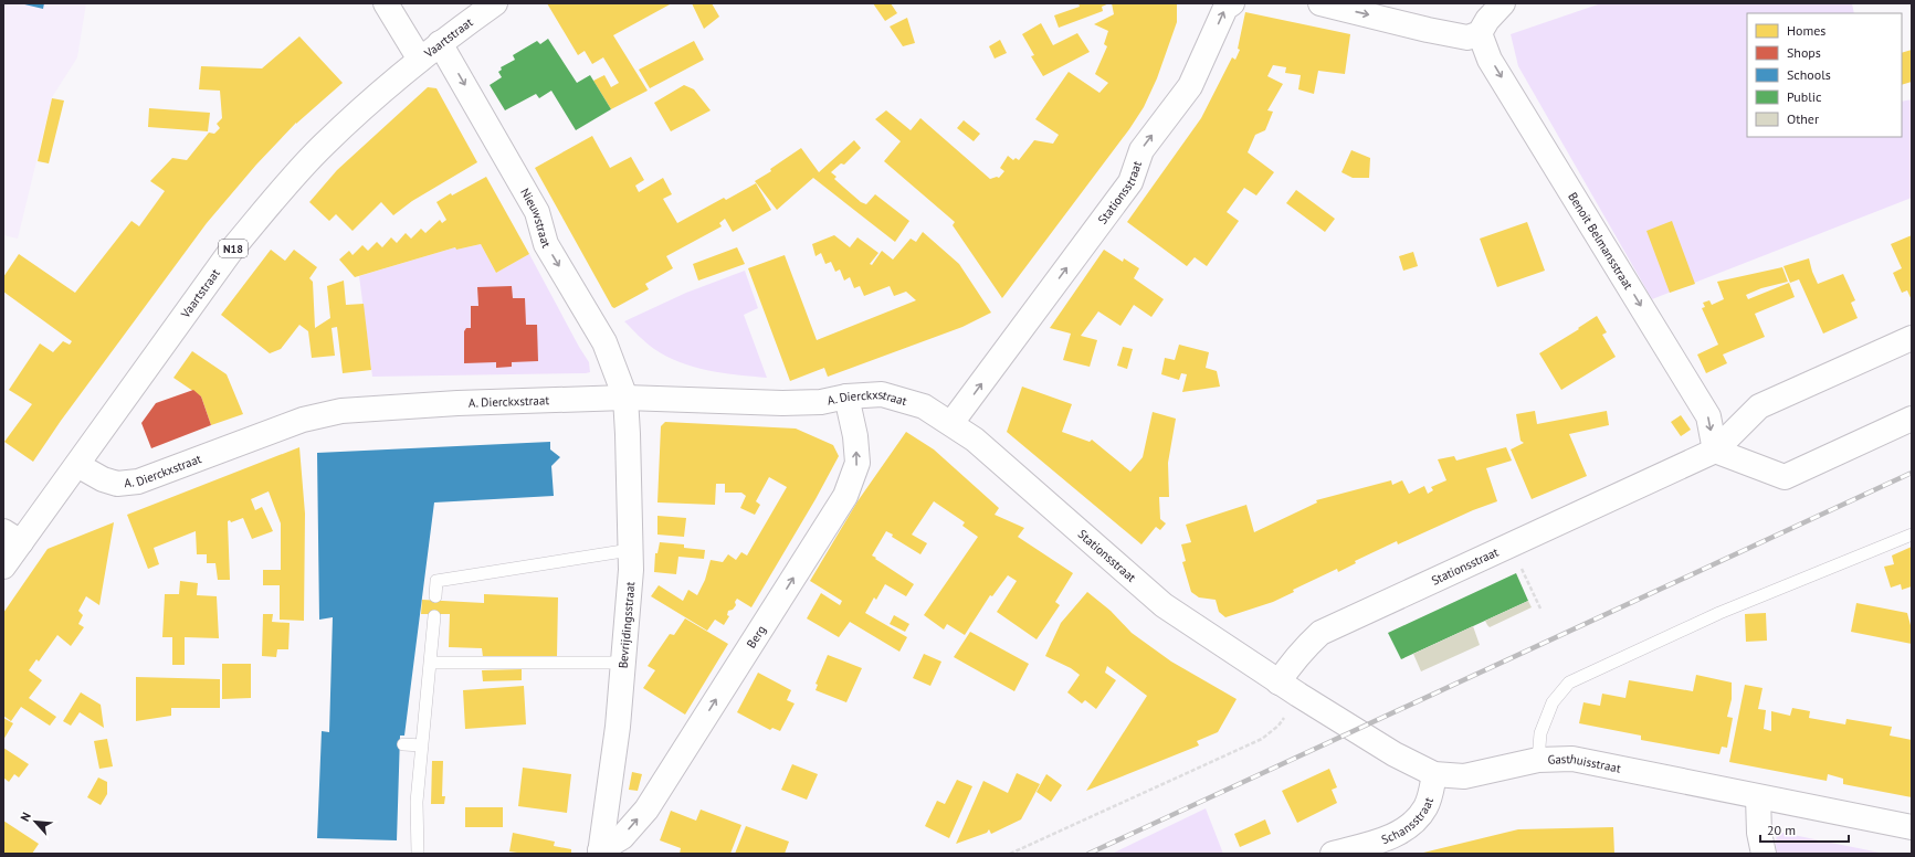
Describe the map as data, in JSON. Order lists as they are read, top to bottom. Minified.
{"streets":{"street":["Vaartstraat","Stationsstraat","Nieuwstraat","Benoit Belmansstraat","N18","A. Dierckxstraat","Bevrijdingsstraat","Berg","Gasthuisstraat","Schansstraat"]},"crossings":[["Vaartstraat","Nieuwstraat"],["Vaartstraat","A. Dierckxstraat"],["Stationsstraat","Benoit Belmansstraat"],["Stationsstraat","A. Dierckxstraat"],["Stationsstraat","Gasthuisstraat"],["Nieuwstraat","A. Dierckxstraat"],["Nieuwstraat","Bevrijdingsstraat"],["A. Dierckxstraat","Bevrijdingsstraat"],["A. Dierckxstraat","Berg"],["Bevrijdingsstraat","Berg"],["Gasthuisstraat","Schansstraat"]],"one_way":["Stationsstraat","Nieuwstraat","Benoit Belmansstraat","Berg"],"legend":["Homes","Shops","Schools","Public","Other"],"scale_bar":"20 m","north":"top left"}
